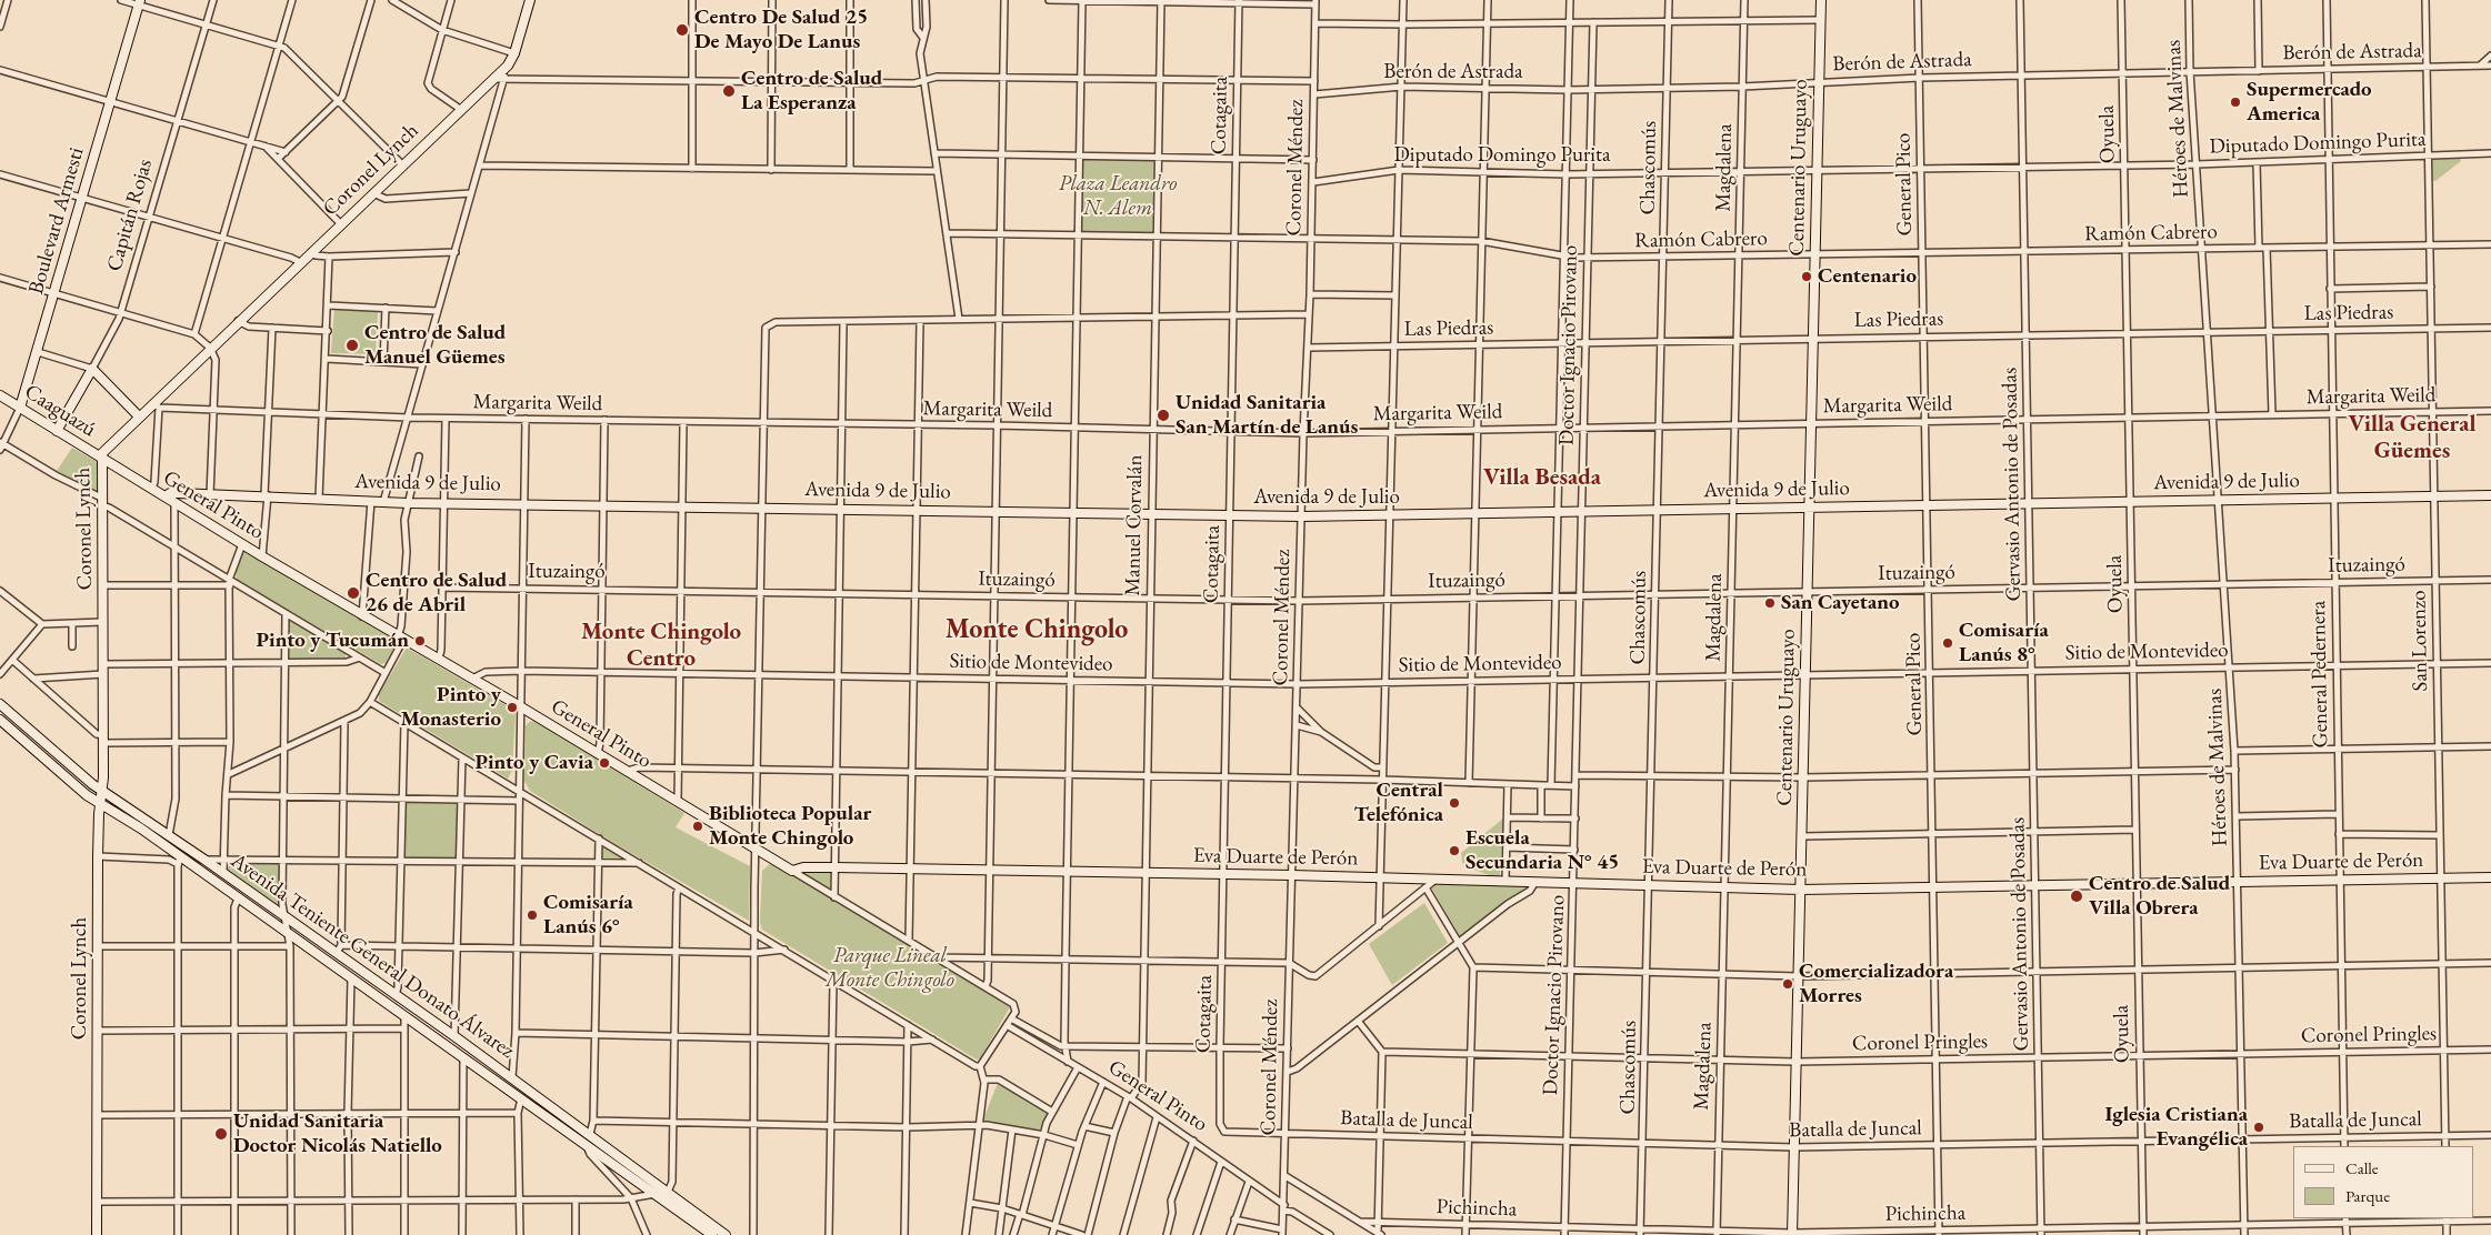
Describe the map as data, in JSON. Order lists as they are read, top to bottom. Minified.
{"streets":{"main road":["Centenario Uruguayo","Coronel Lynch","Capitán Rojas","Boulevard Armesti","Caaguazú","Avenida 9 de Julio","General Pinto","Eva Duarte de Perón","Avenida Teniente General Donato Álvarez"],"street":["Berón de Astrada","Cotagaita","Héroes de Malvinas","Oyuela","Diputado Domingo Purita","Coronel Méndez","Chascomús","Magdalena","General Pico","Ramón Cabrero","Las Piedras","Doctor Ignacio Pirovano","Margarita Weild","Gervasio Antonio de Posadas","Manuel Corvalán","Ituzaingó","San Lorenzo","Sitio de Montevideo","General Pedernera","Coronel Pringles","Batalla de Juncal","Pichincha"]},"crossings":[["Berón de Astrada","Héroes de Malvinas"],["Berón de Astrada","Oyuela"],["Berón de Astrada","Coronel Méndez"],["Berón de Astrada","Chascomús"],["Berón de Astrada","Magdalena"],["Berón de Astrada","Centenario Uruguayo"],["Berón de Astrada","General Pico"],["Berón de Astrada","Doctor Ignacio Pirovano"],["Berón de Astrada","Gervasio Antonio de Posadas"],["Berón de Astrada","San Lorenzo"],["Berón de Astrada","General Pedernera"],["Cotagaita","Ramón Cabrero"],["Cotagaita","Margarita Weild"],["Cotagaita","Avenida 9 de Julio"],["Cotagaita","Ituzaingó"],["Cotagaita","Sitio de Montevideo"],["Cotagaita","Eva Duarte de Perón"],["Cotagaita","Batalla de Juncal"],["Héroes de Malvinas","Diputado Domingo Purita"],["Héroes de Malvinas","Ramón Cabrero"],["Héroes de Malvinas","Las Piedras"],["Héroes de Malvinas","Margarita Weild"],["Héroes de Malvinas","Avenida 9 de Julio"],["Héroes de Malvinas","Ituzaingó"],["Héroes de Malvinas","Sitio de Montevideo"],["Héroes de Malvinas","Eva Duarte de Perón"],["Héroes de Malvinas","Coronel Pringles"],["Héroes de Malvinas","Batalla de Juncal"],["Héroes de Malvinas","Pichincha"],["Oyuela","Diputado Domingo Purita"],["Oyuela","Ramón Cabrero"],["Oyuela","Las Piedras"],["Oyuela","Margarita Weild"],["Oyuela","Avenida 9 de Julio"],["Oyuela","Ituzaingó"],["Oyuela","Sitio de Montevideo"],["Oyuela","Eva Duarte de Perón"],["Oyuela","Coronel Pringles"],["Oyuela","Batalla de Juncal"],["Oyuela","Pichincha"],["Diputado Domingo Purita","Coronel Méndez"],["Diputado Domingo Purita","Chascomús"],["Diputado Domingo Purita","Magdalena"],["Diputado Domingo Purita","Centenario Uruguayo"],["Diputado Domingo Purita","General Pico"],["Diputado Domingo Purita","Doctor Ignacio Pirovano"],["Diputado Domingo Purita","Gervasio Antonio de Posadas"],["Diputado Domingo Purita","San Lorenzo"],["Diputado Domingo Purita","General Pedernera"],["Coronel Méndez","Ramón Cabrero"],["Coronel Méndez","Las Piedras"],["Coronel Méndez","Margarita Weild"],["Coronel Méndez","Avenida 9 de Julio"],["Coronel Méndez","General Pinto"],["Coronel Méndez","Ituzaingó"],["Coronel Méndez","Sitio de Montevideo"],["Coronel Méndez","Eva Duarte de Perón"],["Coronel Méndez","Batalla de Juncal"],["Chascomús","Ramón Cabrero"],["Chascomús","Las Piedras"],["Chascomús","Margarita Weild"],["Chascomús","Avenida 9 de Julio"],["Chascomús","Ituzaingó"],["Chascomús","Sitio de Montevideo"],["Chascomús","Eva Duarte de Perón"],["Chascomús","Coronel Pringles"],["Chascomús","Batalla de Juncal"],["Chascomús","Pichincha"],["Magdalena","Ramón Cabrero"],["Magdalena","Las Piedras"],["Magdalena","Margarita Weild"],["Magdalena","Avenida 9 de Julio"],["Magdalena","Ituzaingó"],["Magdalena","Sitio de Montevideo"],["Magdalena","Eva Duarte de Perón"],["Magdalena","Coronel Pringles"],["Magdalena","Batalla de Juncal"],["Magdalena","Pichincha"],["Centenario Uruguayo","Ramón Cabrero"],["Centenario Uruguayo","Las Piedras"],["Centenario Uruguayo","Margarita Weild"],["Centenario Uruguayo","Avenida 9 de Julio"],["Centenario Uruguayo","Ituzaingó"],["Centenario Uruguayo","Sitio de Montevideo"],["Centenario Uruguayo","Eva Duarte de Perón"],["Centenario Uruguayo","Coronel Pringles"],["Centenario Uruguayo","Batalla de Juncal"],["Centenario Uruguayo","Pichincha"],["Coronel Lynch","Margarita Weild"],["Coronel Lynch","Caaguazú"],["Coronel Lynch","General Pinto"],["Coronel Lynch","Avenida Teniente General Donato Álvarez"],["General Pico","Ramón Cabrero"],["General Pico","Las Piedras"],["General Pico","Margarita Weild"],["General Pico","Avenida 9 de Julio"],["General Pico","Ituzaingó"],["General Pico","Sitio de Montevideo"],["General Pico","Eva Duarte de Perón"],["General Pico","Coronel Pringles"],["General Pico","Batalla de Juncal"],["General Pico","Pichincha"],["Capitán Rojas","Caaguazú"],["Boulevard Armesti","Caaguazú"],["Ramón Cabrero","Doctor Ignacio Pirovano"],["Ramón Cabrero","Gervasio Antonio de Posadas"],["Ramón Cabrero","Manuel Corvalán"],["Ramón Cabrero","San Lorenzo"],["Ramón Cabrero","General Pedernera"],["Las Piedras","Doctor Ignacio Pirovano"],["Las Piedras","Gervasio Antonio de Posadas"],["Las Piedras","San Lorenzo"],["Las Piedras","General Pedernera"],["Doctor Ignacio Pirovano","Margarita Weild"],["Doctor Ignacio Pirovano","Avenida 9 de Julio"],["Doctor Ignacio Pirovano","Ituzaingó"],["Doctor Ignacio Pirovano","Sitio de Montevideo"],["Doctor Ignacio Pirovano","Eva Duarte de Perón"],["Doctor Ignacio Pirovano","Coronel Pringles"],["Doctor Ignacio Pirovano","Batalla de Juncal"],["Doctor Ignacio Pirovano","Pichincha"],["Margarita Weild","Gervasio Antonio de Posadas"],["Margarita Weild","Manuel Corvalán"],["Margarita Weild","San Lorenzo"],["Margarita Weild","General Pedernera"],["Caaguazú","General Pinto"],["Avenida 9 de Julio","Gervasio Antonio de Posadas"],["Avenida 9 de Julio","General Pinto"],["Avenida 9 de Julio","Manuel Corvalán"],["Avenida 9 de Julio","San Lorenzo"],["Avenida 9 de Julio","General Pedernera"],["Gervasio Antonio de Posadas","Ituzaingó"],["Gervasio Antonio de Posadas","Sitio de Montevideo"],["Gervasio Antonio de Posadas","Eva Duarte de Perón"],["Gervasio Antonio de Posadas","Coronel Pringles"],["Gervasio Antonio de Posadas","Batalla de Juncal"],["Gervasio Antonio de Posadas","Pichincha"],["General Pinto","Manuel Corvalán"],["General Pinto","Sitio de Montevideo"],["General Pinto","Eva Duarte de Perón"],["Manuel Corvalán","Ituzaingó"],["Manuel Corvalán","Sitio de Montevideo"],["Manuel Corvalán","Eva Duarte de Perón"],["Ituzaingó","San Lorenzo"],["Ituzaingó","General Pedernera"],["San Lorenzo","Sitio de Montevideo"],["San Lorenzo","Eva Duarte de Perón"],["San Lorenzo","Coronel Pringles"],["San Lorenzo","Batalla de Juncal"],["Sitio de Montevideo","General Pedernera"],["General Pedernera","Eva Duarte de Perón"],["General Pedernera","Coronel Pringles"],["General Pedernera","Batalla de Juncal"]],"districts":["Villa General Güemes","Villa Besada","Monte Chingolo","Monte Chingolo Centro"],"parks":["Plaza Leandro N. Alem","Parque Lineal Monte Chingolo"],"places":["Centro De Salud 25 De Mayo De Lanus","Centro de Salud La Esperanza","Supermercado America","Centenario","Centro de Salud Manuel Güemes","Unidad Sanitaria San Martín de Lanús","Centro de Salud 26 de Abril","San Cayetano","Pinto y Tucumán","Comisaría Lanús 8°","Pinto y Monasterio","Pinto y Cavia","Central Telefónica","Biblioteca Popular Monte Chingolo","Escuela Secundaria N° 45","Centro de Salud Villa Obrera","Comisaría Lanús 6°","Comercializadora Morres","Iglesia Cristiana Evangélica","Unidad Sanitaria Doctor Nicolás Natiello"],"legend":["Calle","Parque"]}
